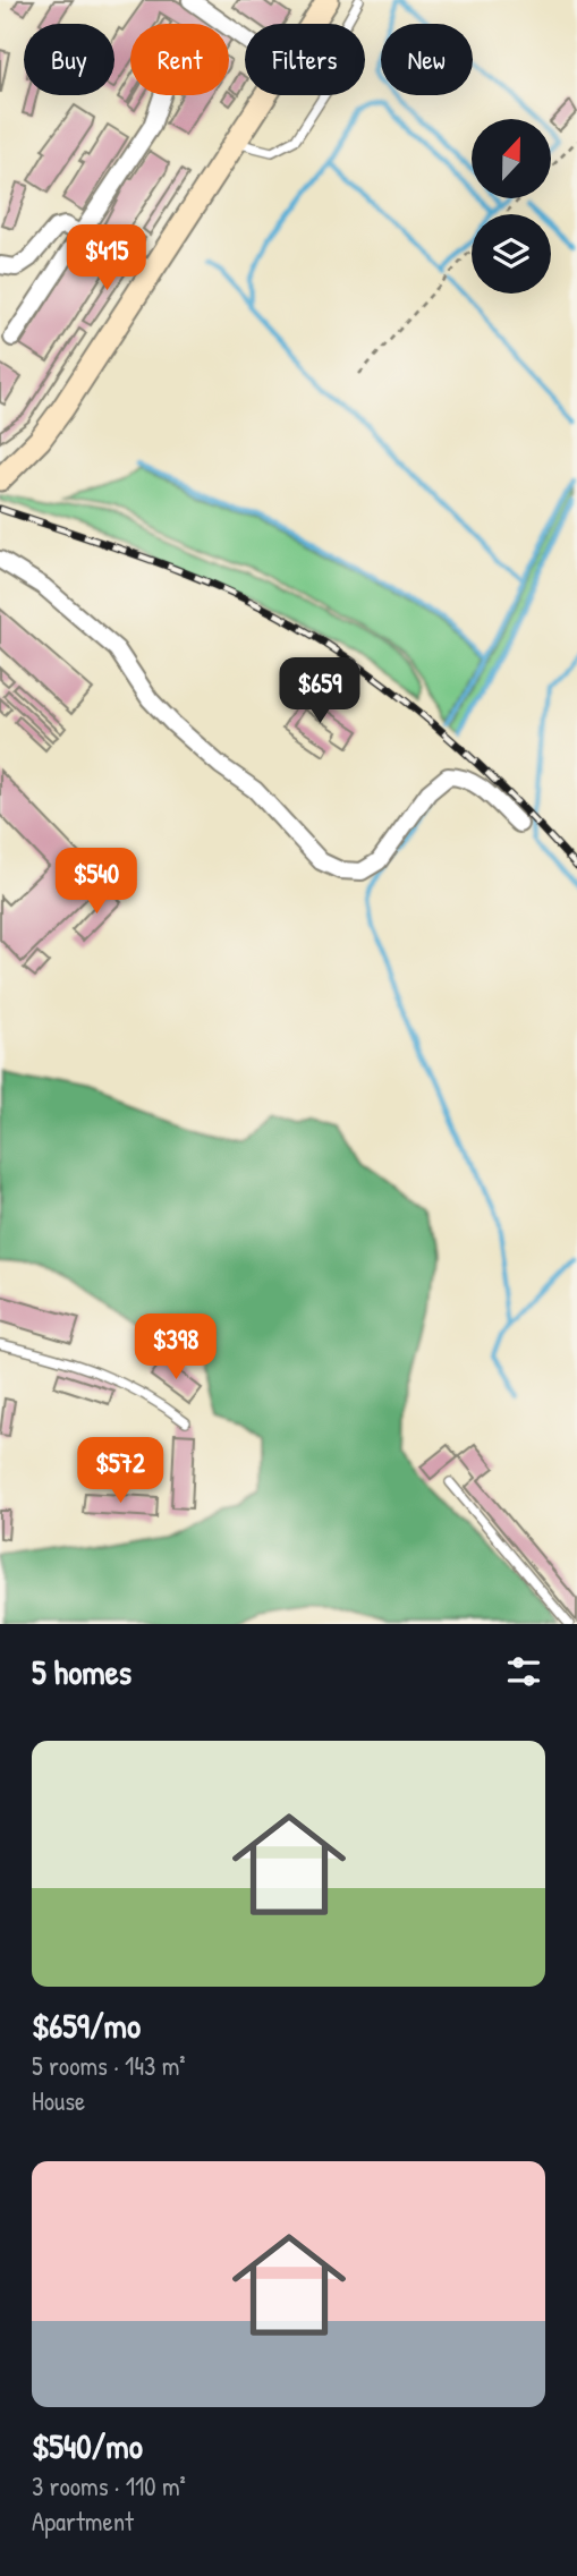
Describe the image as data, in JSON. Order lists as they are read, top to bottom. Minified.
{"north":"top","page":{"chip":["Buy","Rent","Filters","New"],"price":["$415","$659","$540","$398","$572"],"heading":"5 homes","list":[{"name":"$659/mo","note":"5 rooms · 143 m² · House"},{"name":"$540/mo","note":"3 rooms · 110 m² · Apartment"}]}}
